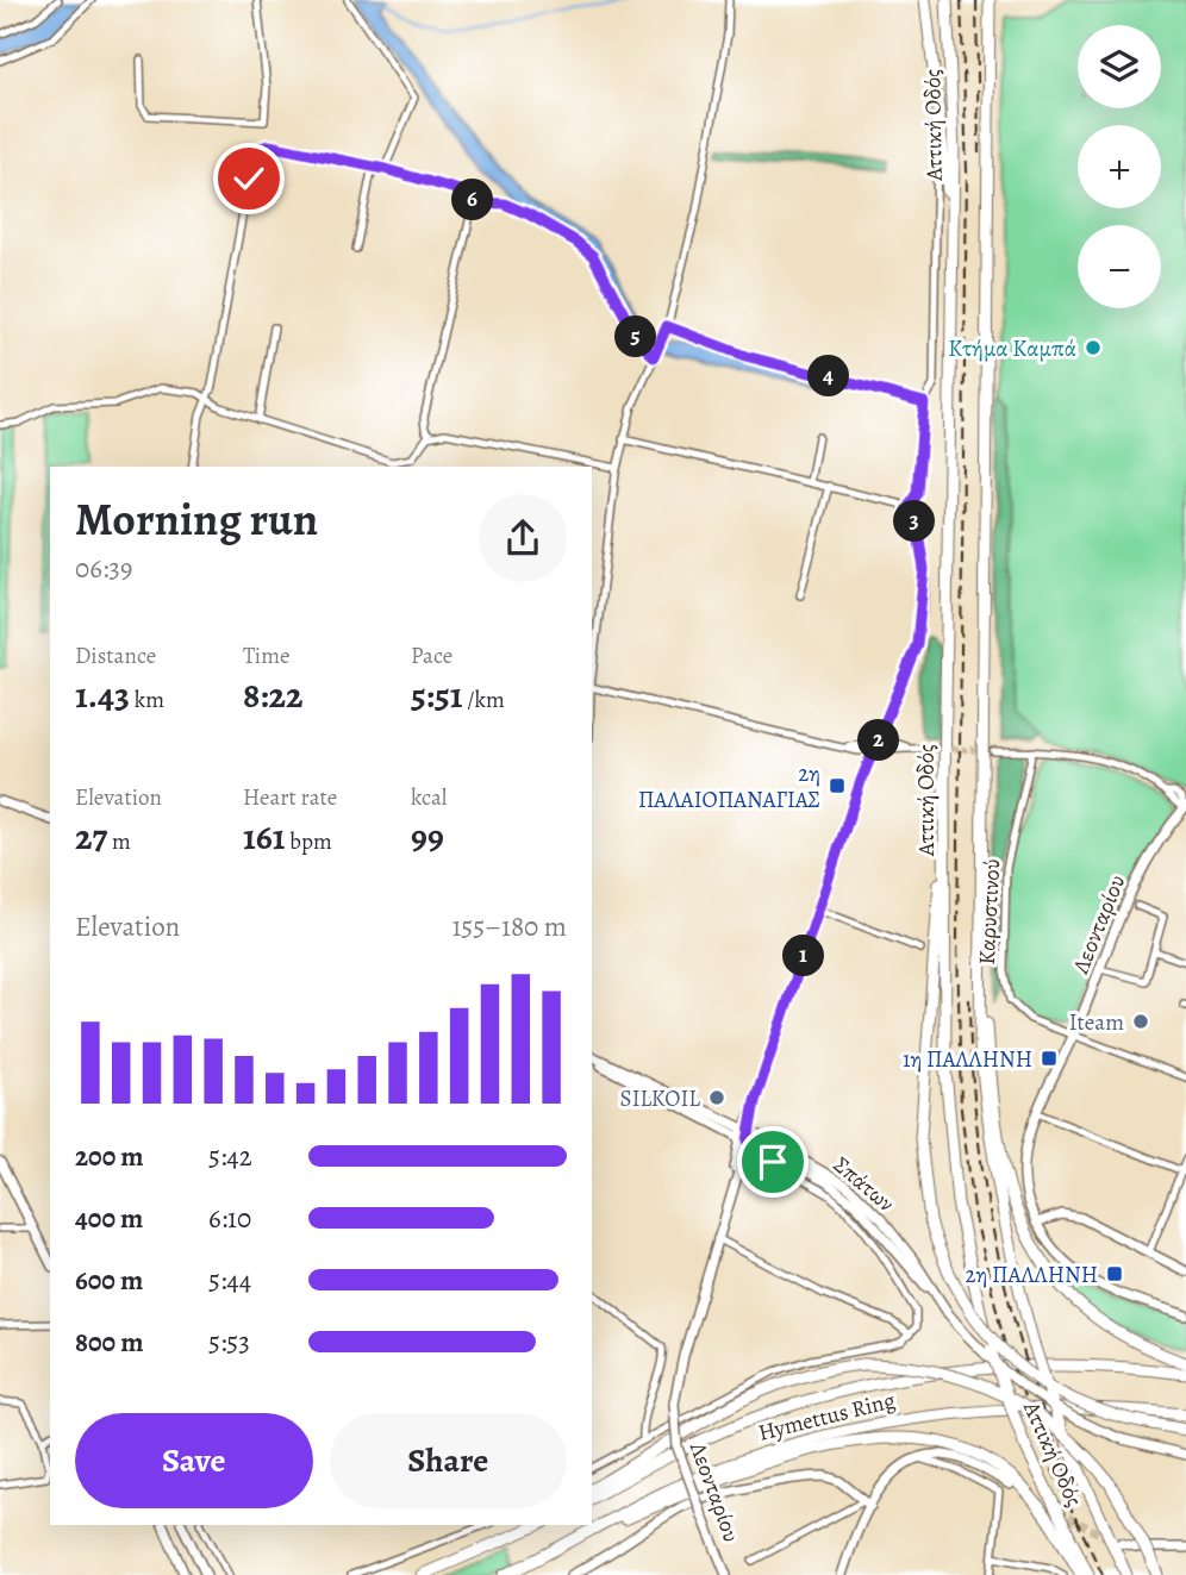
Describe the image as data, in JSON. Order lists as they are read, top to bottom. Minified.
{"streets":{"highway":["Αττική Οδός","Hymettus Ring"],"street":["Καρυστινού","Λεονταρίου","Σπάτων"]},"crossings":[["Καρυστινού","Λεονταρίου"],["Λεονταρίου","Σπάτων"]],"places":{"other":["Kτήμα Καμπά","Iteam","SILKOIL"],"transit":["2η ΠΑΛΑΙΟΠΑΝΑΓΙΑΣ","1η ΠΑΛΛΗΝΗ","2η ΠΑΛΛΗΝΗ"]},"page":{"map_buttons":["+","−"],"pins":["6","5","4","3","2","1"],"heading":["Morning run","06:39"],"stats":[["Distance","1.43 km"],["Time","8:22"],["Pace","5:51 /km"],["Elevation","27 m"],["Heart rate","161 bpm"],["kcal","99"]],"chart":["Elevation","155–180 m"],"list":[{"name":"200 m","note":"5:42"},{"name":"400 m","note":"6:10"},{"name":"600 m","note":"5:44"},{"name":"800 m","note":"5:53"}],"buttons":["Save","Share"]}}
